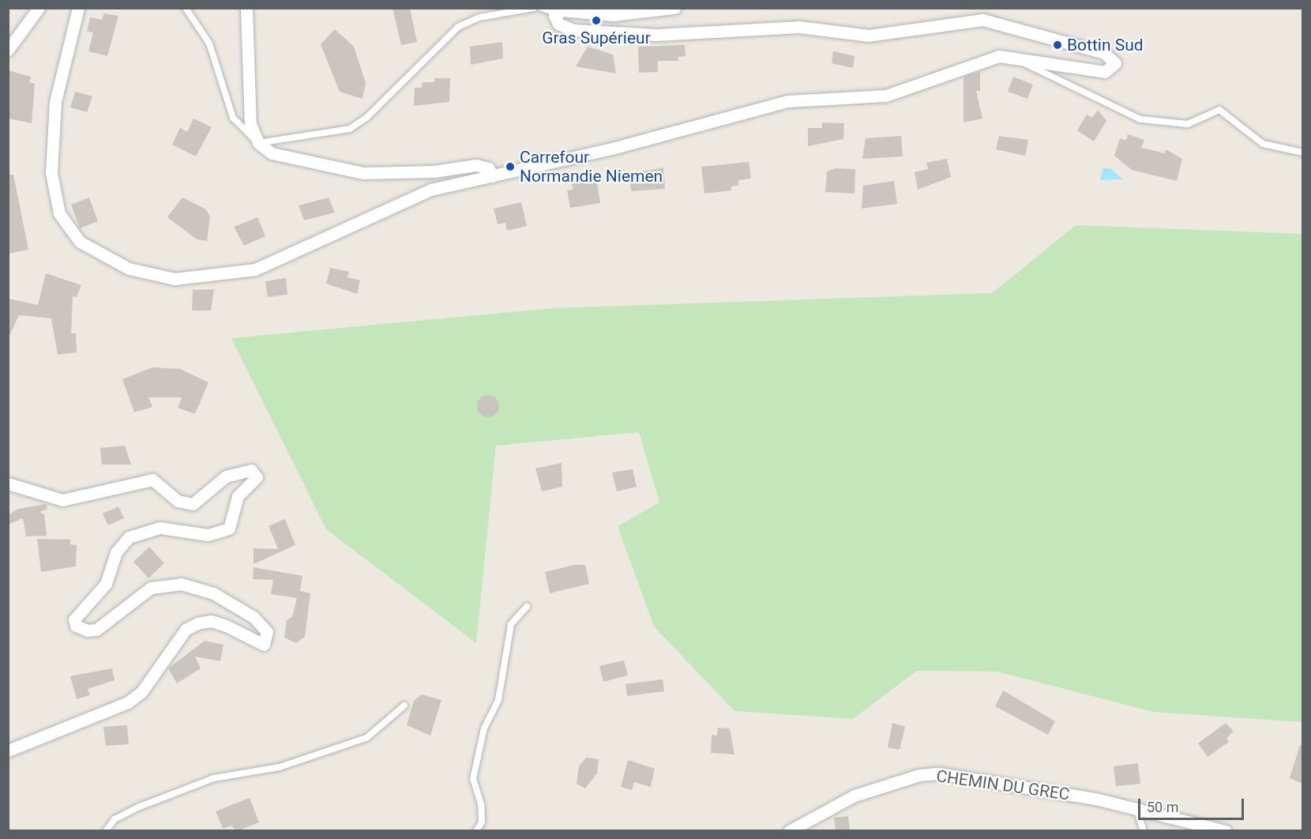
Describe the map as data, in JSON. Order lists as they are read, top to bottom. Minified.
{"streets":{"street":["CHEMIN DU GREC"]},"places":["Gras Supérieur","Bottin Sud","Carrefour Normandie Niemen"],"scale_bar":"50 m"}
